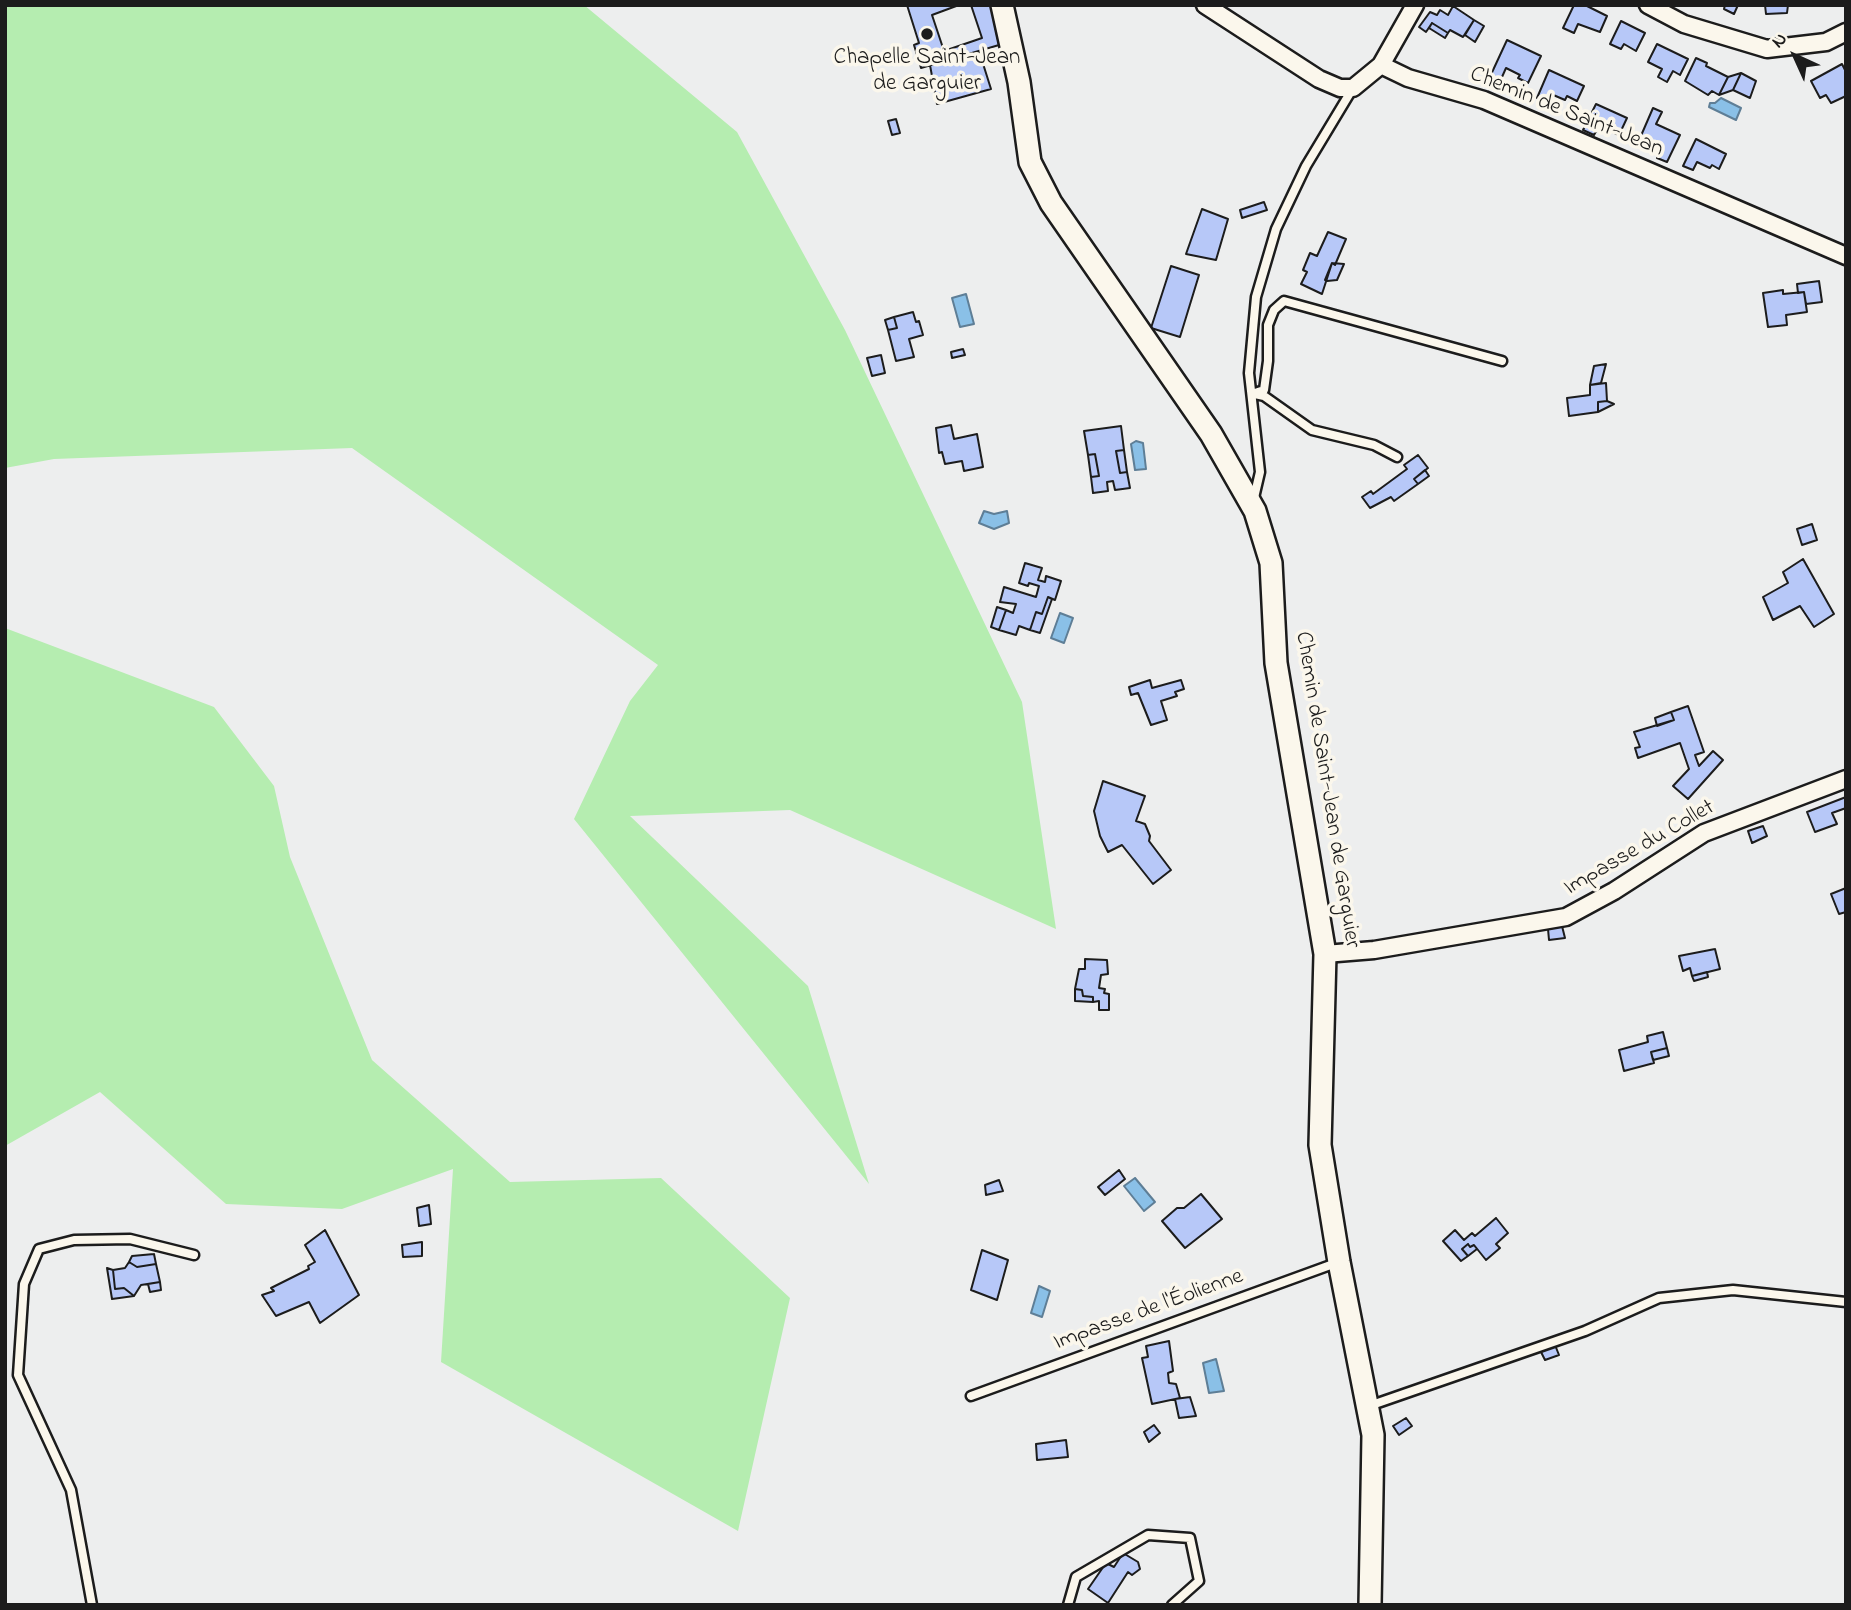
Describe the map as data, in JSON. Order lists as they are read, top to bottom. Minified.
{"streets":{"street":["Chemin de Saint-Jean","Chemin de Saint-Jean de Garguier","Impasse du Collet"],"lane":["Impasse de l'Éolienne"]},"crossings":[["Chemin de Saint-Jean de Garguier","Impasse du Collet"],["Chemin de Saint-Jean de Garguier","Impasse de l'Éolienne"]],"places":["Chapelle Saint-Jean de Garguier"],"north":"top left"}
